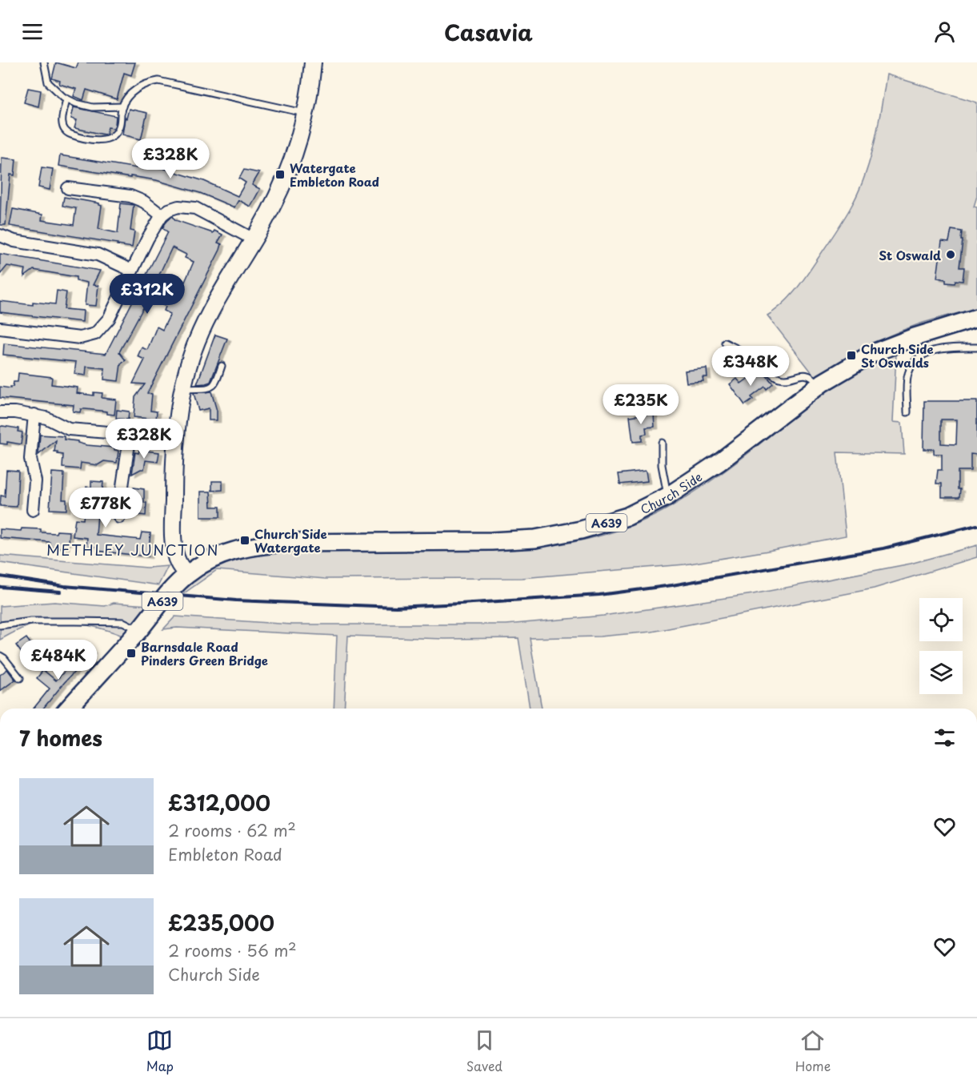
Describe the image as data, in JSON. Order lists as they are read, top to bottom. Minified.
{"streets":{"main road":["Church Side","A639"]},"crossings":[["Church Side","A639"]],"districts":["METHLEY JUNCTION"],"places":{"transit":["Watergate Embleton Road","Church Side St Oswalds","Church Side Watergate","Barnsdale Road Pinders Green Bridge"],"other":["St Oswald"]},"page":{"header":"Casavia","price":["£328K","£312K","£348K","£235K","£328K","£778K","£484K"],"heading":"7 homes","list":[{"name":"£312,000","note":"2 rooms · 62 m² · Embleton Road"},{"name":"£235,000","note":"2 rooms · 56 m² · Church Side"}],"tabs":["Map","Saved","Home"]}}
